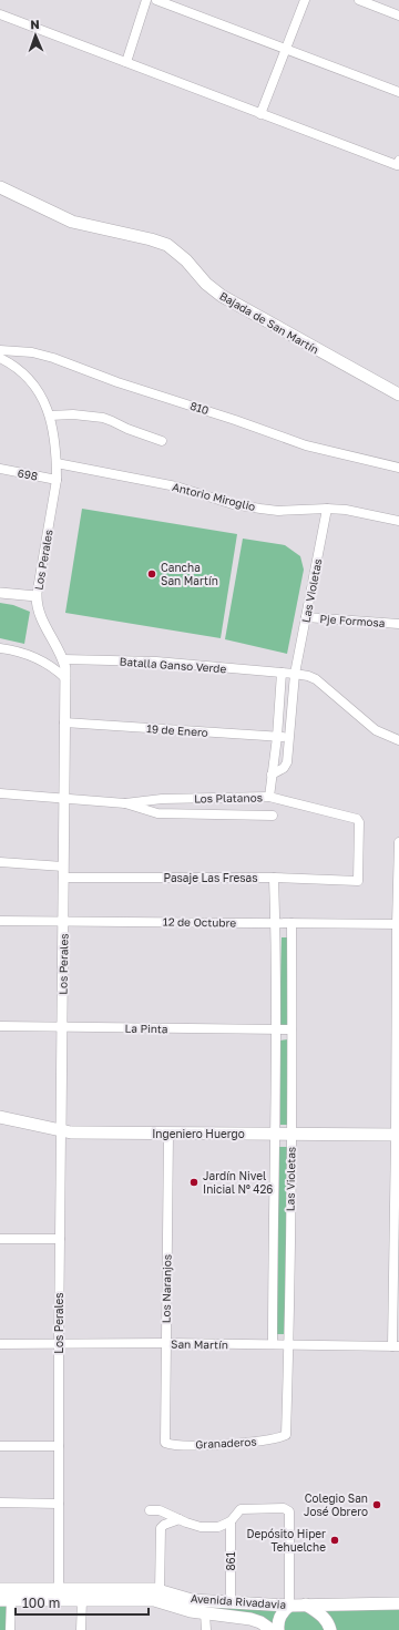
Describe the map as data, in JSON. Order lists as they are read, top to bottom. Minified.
{"streets":{"main road":["Bajada de San Martín","Ingeniero Huergo","Avenida Rivadavia"],"street":["810","698","Antorio Miroglio","Los Perales","Las Violetas","Pje Formosa","Batalla Ganso Verde","19 de Enero","Los Platanos","Pasaje Las Fresas","12 de Octubre","La Pinta","Los Naranjos","San Martín","Granaderos","861"]},"crossings":[["698","Los Perales"],["Antorio Miroglio","Los Perales"],["Antorio Miroglio","Las Violetas"],["Los Perales","Batalla Ganso Verde"],["Los Perales","19 de Enero"],["Los Perales","Los Platanos"],["Los Perales","Pasaje Las Fresas"],["Los Perales","12 de Octubre"],["Los Perales","La Pinta"],["Los Perales","Ingeniero Huergo"],["Los Perales","San Martín"],["Los Perales","Avenida Rivadavia"],["Las Violetas","Pje Formosa"],["Las Violetas","19 de Enero"],["Las Violetas","Pasaje Las Fresas"],["Las Violetas","12 de Octubre"],["Las Violetas","La Pinta"],["Las Violetas","Ingeniero Huergo"],["Las Violetas","San Martín"],["Las Violetas","Granaderos"],["Los Platanos","Pasaje Las Fresas"],["Ingeniero Huergo","Los Naranjos"],["Los Naranjos","San Martín"],["Los Naranjos","Granaderos"],["861","Avenida Rivadavia"]],"places":["Cancha San Martín","Jardín Nivel Inicial Nº 426","Colegio San José Obrero","Depósito Hiper Tehuelche"],"scale_bar":"100 m","north":"top"}
